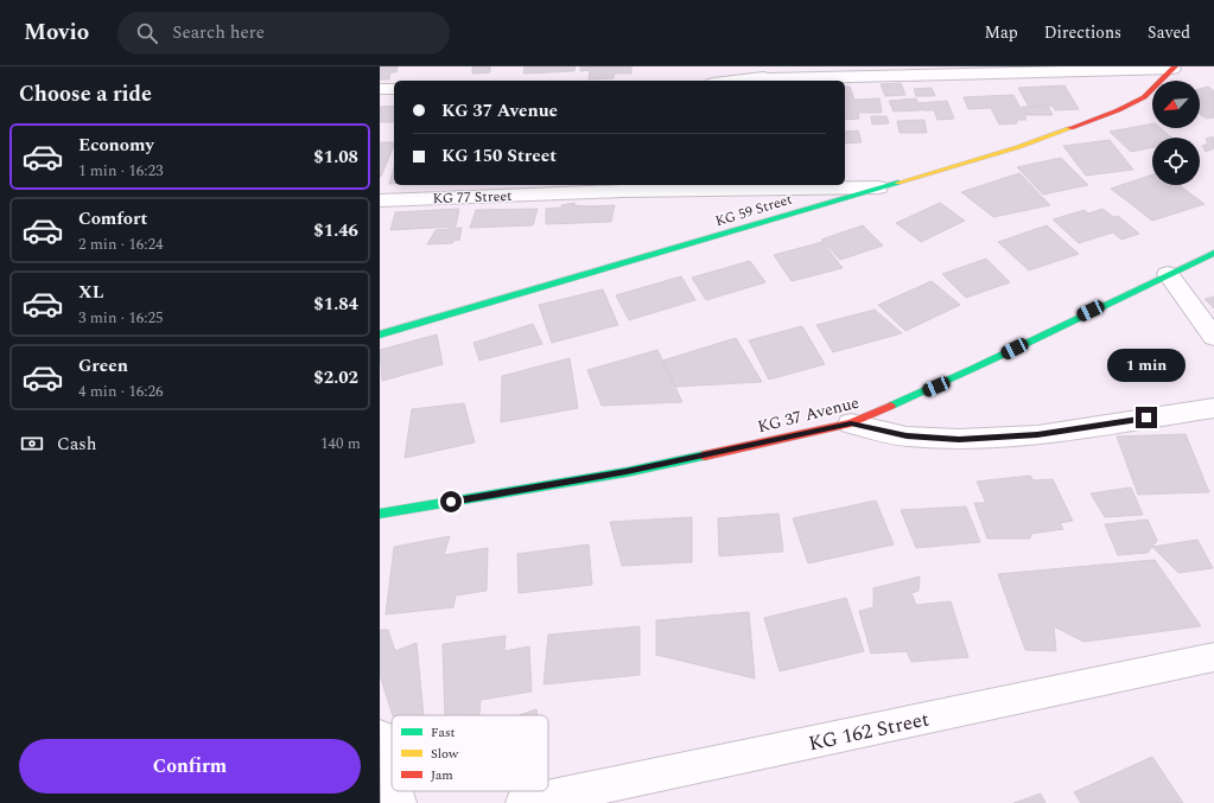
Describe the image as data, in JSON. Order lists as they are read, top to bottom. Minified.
{"streets":{"street":["KG 77 Street","KG 59 Street","KG 37 Avenue","KG 162 Street"]},"crossings":[["KG 77 Street","KG 59 Street"]],"legend":["Fast","Slow","Jam"],"north":"bottom left","page":{"header":"Movio","search":"Search here","nav":["Map","Directions","Saved"],"heading":"Choose a ride","banner":["KG 37 Avenue","KG 150 Street"],"list":[{"name":"Economy","note":"1 min · 16:23","value":"$1.08"},{"name":"Comfort","note":"2 min · 16:24","value":"$1.46"},{"name":"XL","note":"3 min · 16:25","value":"$1.84"},{"name":"Green","note":"4 min · 16:26","value":"$2.02"}],"bubble":"1 min","pay":["Cash","140 m"],"buttons":"Confirm"}}
